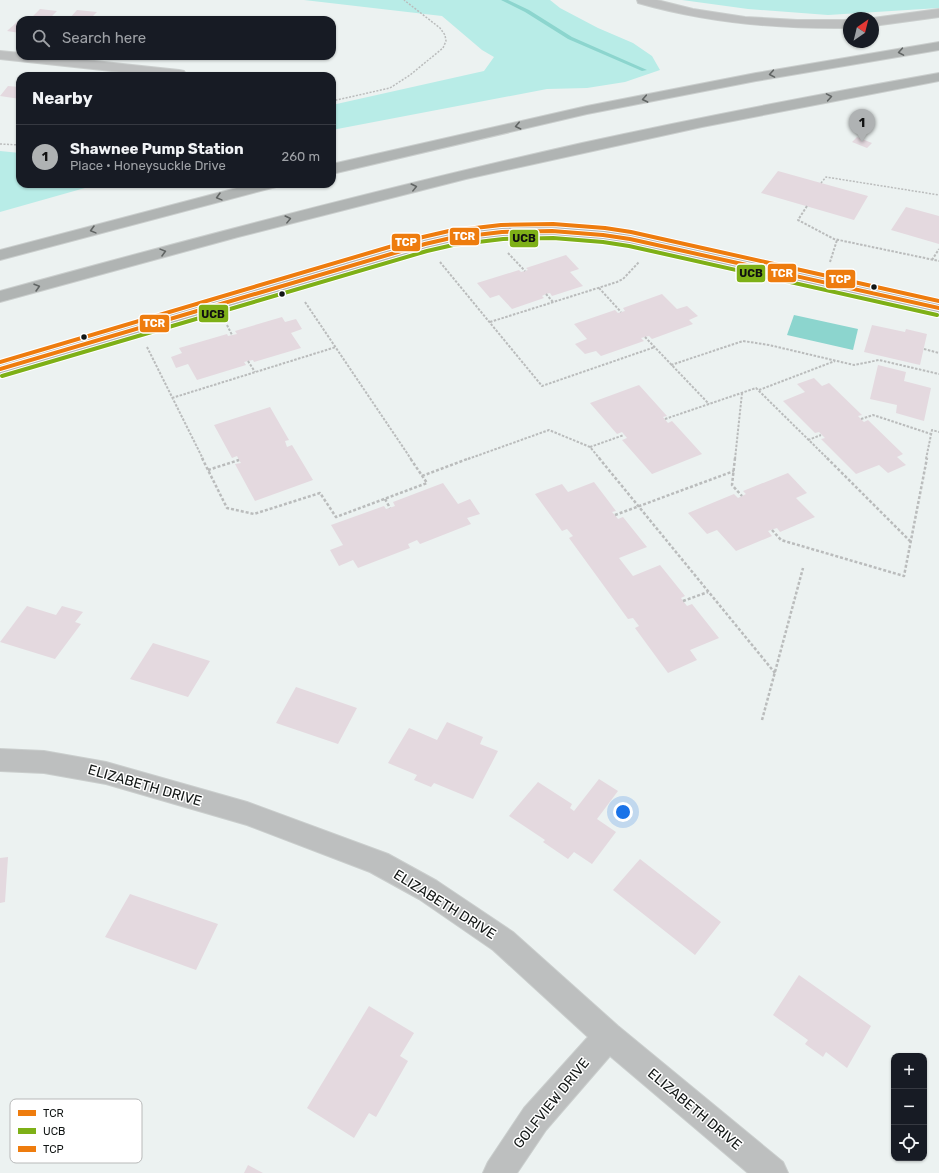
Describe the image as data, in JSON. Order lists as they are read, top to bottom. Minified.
{"streets":{"street":["ELIZABETH DRIVE","GOLFVIEW DRIVE"]},"crossings":[["ELIZABETH DRIVE","GOLFVIEW DRIVE"]],"lines":["transit line TCP","transit line TCR","transit line UCB"],"legend":["TCR","UCB","TCP"],"north":"top right","page":{"search":"Search here","heading":"Nearby","pins":"1","list":[{"mark":"1","name":"Shawnee Pump Station","note":"Place · Honeysuckle Drive","value":"260 m"}],"map_buttons":["+","−"]}}
